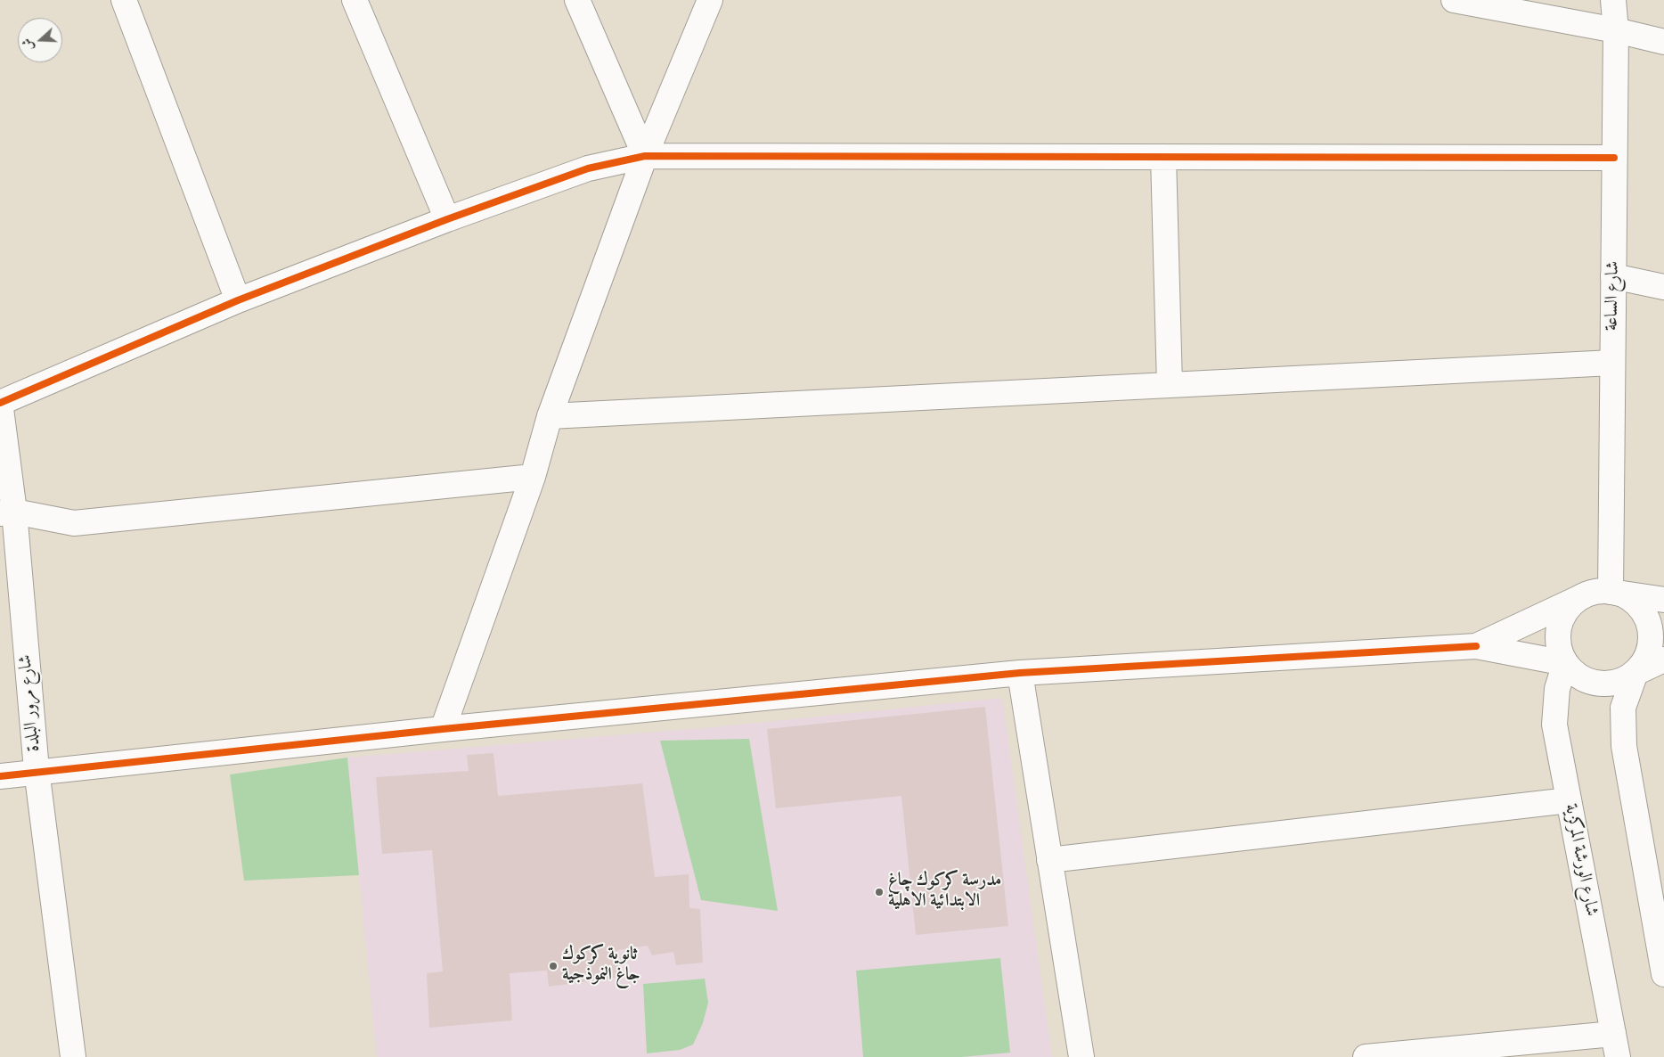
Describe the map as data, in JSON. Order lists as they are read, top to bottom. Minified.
{"streets":{"street":["شارع الساعة","شارع مرور البلدة","شارع الورشة المركزية"]},"crossings":[["شارع الساعة","شارع الورشة المركزية"]],"places":["مدرسة كركوك چاغ الابتدائية الاهلية","ثانوية كركوك جاغ النموذجية"],"north":"left"}
